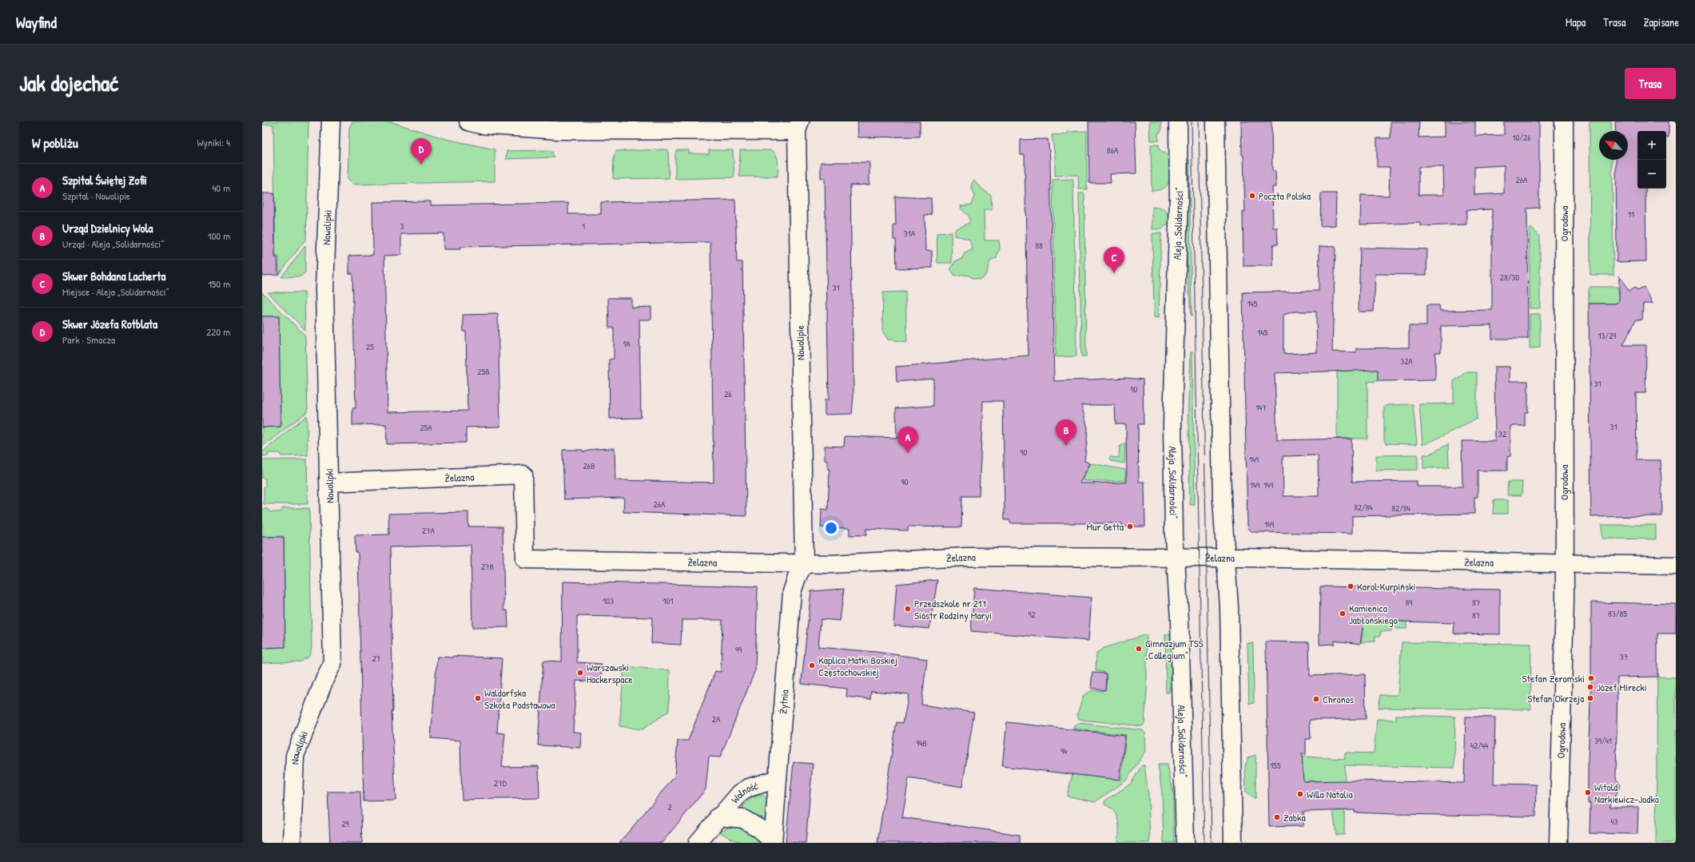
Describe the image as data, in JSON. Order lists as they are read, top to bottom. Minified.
{"streets":{"street":["Aleja „Solidarności”","Ogrodowa","Nowolipki","Nowolipie","Żelazna","Żytnia","Wolność"]},"crossings":[["Aleja „Solidarności”","Żelazna"],["Ogrodowa","Żelazna"],["Nowolipki","Żelazna"],["Nowolipie","Żelazna"],["Nowolipie","Żytnia"],["Żelazna","Żytnia"],["Żytnia","Wolność"]],"places":["Poczta Polska","Mur Getta","Karol Kurpiński","Przedszkole nr 217 Sióstr Rodziny Maryi","Kamienica Jabłońskiego","Gimnazjum TSŚ „Collegium”","Kaplica Matki Boskiej Częstochowskiej","Warszawski Hackerspace","Stefan Żeromski","Józef Mirecki","Waldorfska Szkoła Podstawowa","Stefan Okrzeja","Chronos","Witold Narkiewicz-Jodko","Willa Natalia","Żabka"],"house_numbers":["10/26","86A","26A","11","3","1","31A","88","28/30","31","145","145","13/29","1A","25","32A","25B","31","90","26","147","31","25A","32","90","149","26B","90","149","149","26A","82/84","82/84","149","27A","27B","103","101","89","87","83/85","92","87","99","37","27","2A","39/41","94B","42/44","94","155","27D","2","43","29"],"north":"top left","page":{"header":"Wayfind","nav":["Mapa","Trasa","Zapisane"],"title":"Jak dojechać","buttons":"Trasa","heading":["W pobliżu","Wyniki: 4"],"map_buttons":["+","−"],"pins":["D","C","B","A"],"list":[{"mark":"A","name":"Szpital Świętej Zofii","note":"Szpital · Nowolipie","value":"40 m"},{"mark":"B","name":"Urząd Dzielnicy Wola","note":"Urząd · Aleja „Solidarności”","value":"100 m"},{"mark":"C","name":"Skwer Bohdana Lacherta","note":"Miejsce · Aleja „Solidarności”","value":"150 m"},{"mark":"D","name":"Skwer Józefa Rotblata","note":"Park · Smocza","value":"220 m"}]}}
